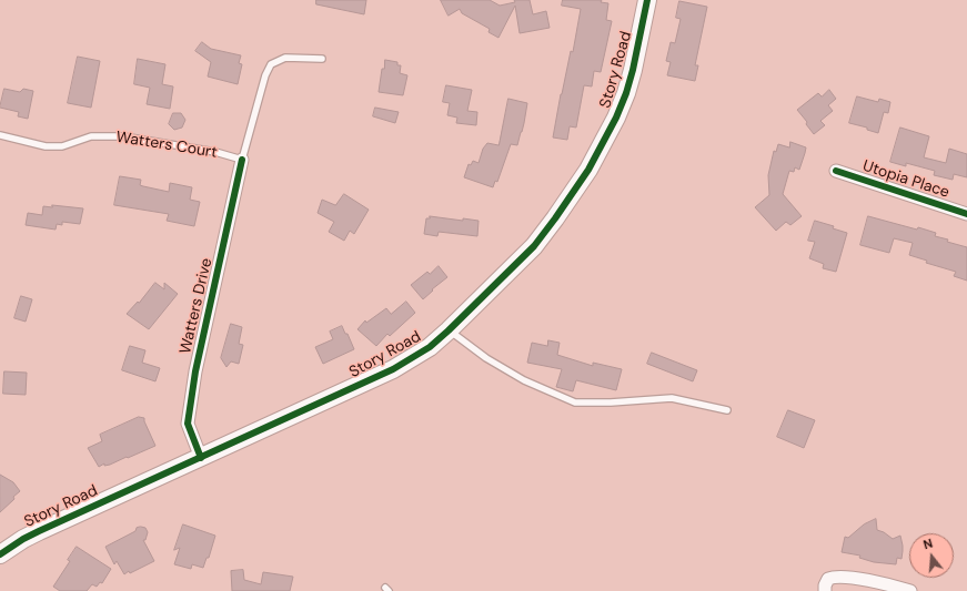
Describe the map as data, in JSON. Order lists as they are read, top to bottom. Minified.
{"streets":{"street":["Story Road","Utopia Place","Watters Drive"],"lane":["Watters Court"]},"crossings":[["Story Road","Watters Drive"],["Watters Court","Watters Drive"]],"north":"top"}
